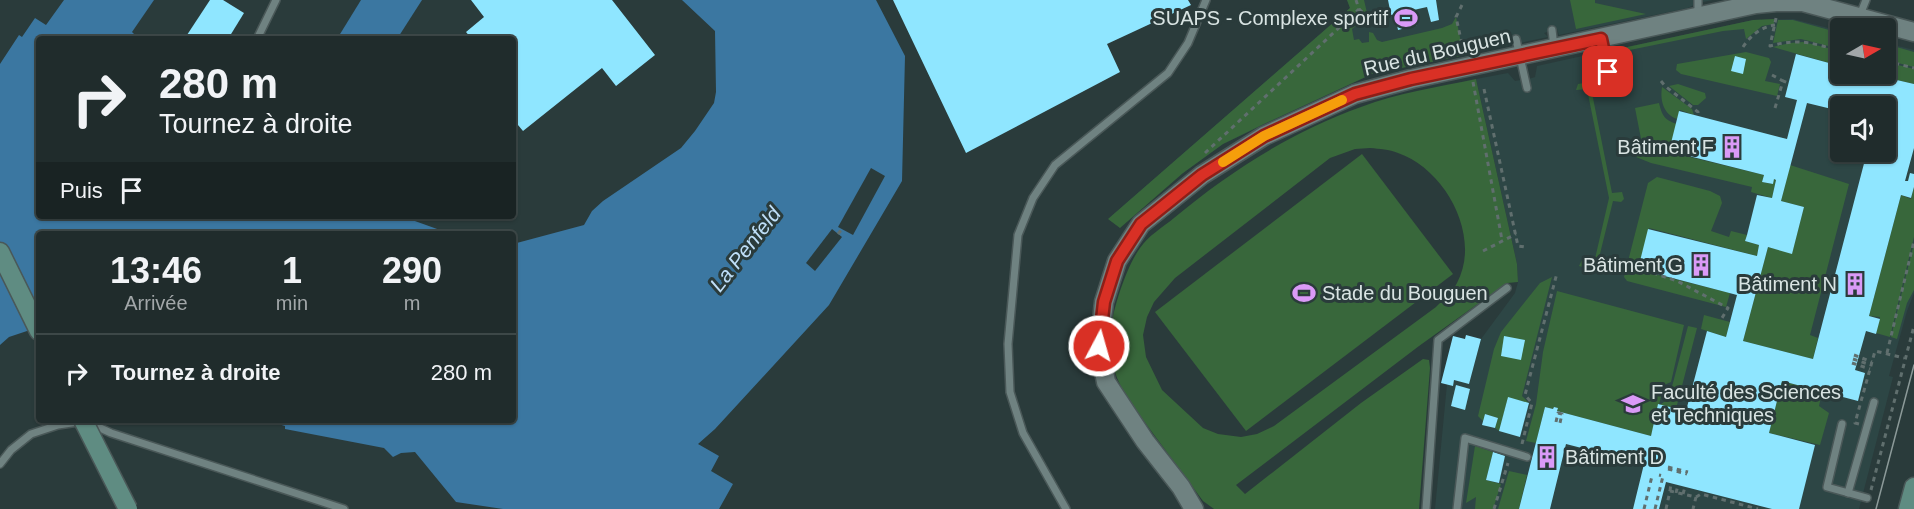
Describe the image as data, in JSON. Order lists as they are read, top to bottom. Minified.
{"streets":{"street":["Rue du Bouguen"]},"water":["La Penfeld"],"places":{"sports":["SUAPS - Complexe sportif","Stade du Bouguen"],"building":["Bâtiment F","Bâtiment G","Bâtiment N","Bâtiment D"],"school or university":["Faculté des Sciences et Techniques"]},"north":"right","page":{"turn":["280 m","Tournez à droite"],"then":"Puis","eta":["13:46","Arrivée","1","min","290","m"],"list":[{"name":"Tournez à droite","value":"280 m"}]}}
